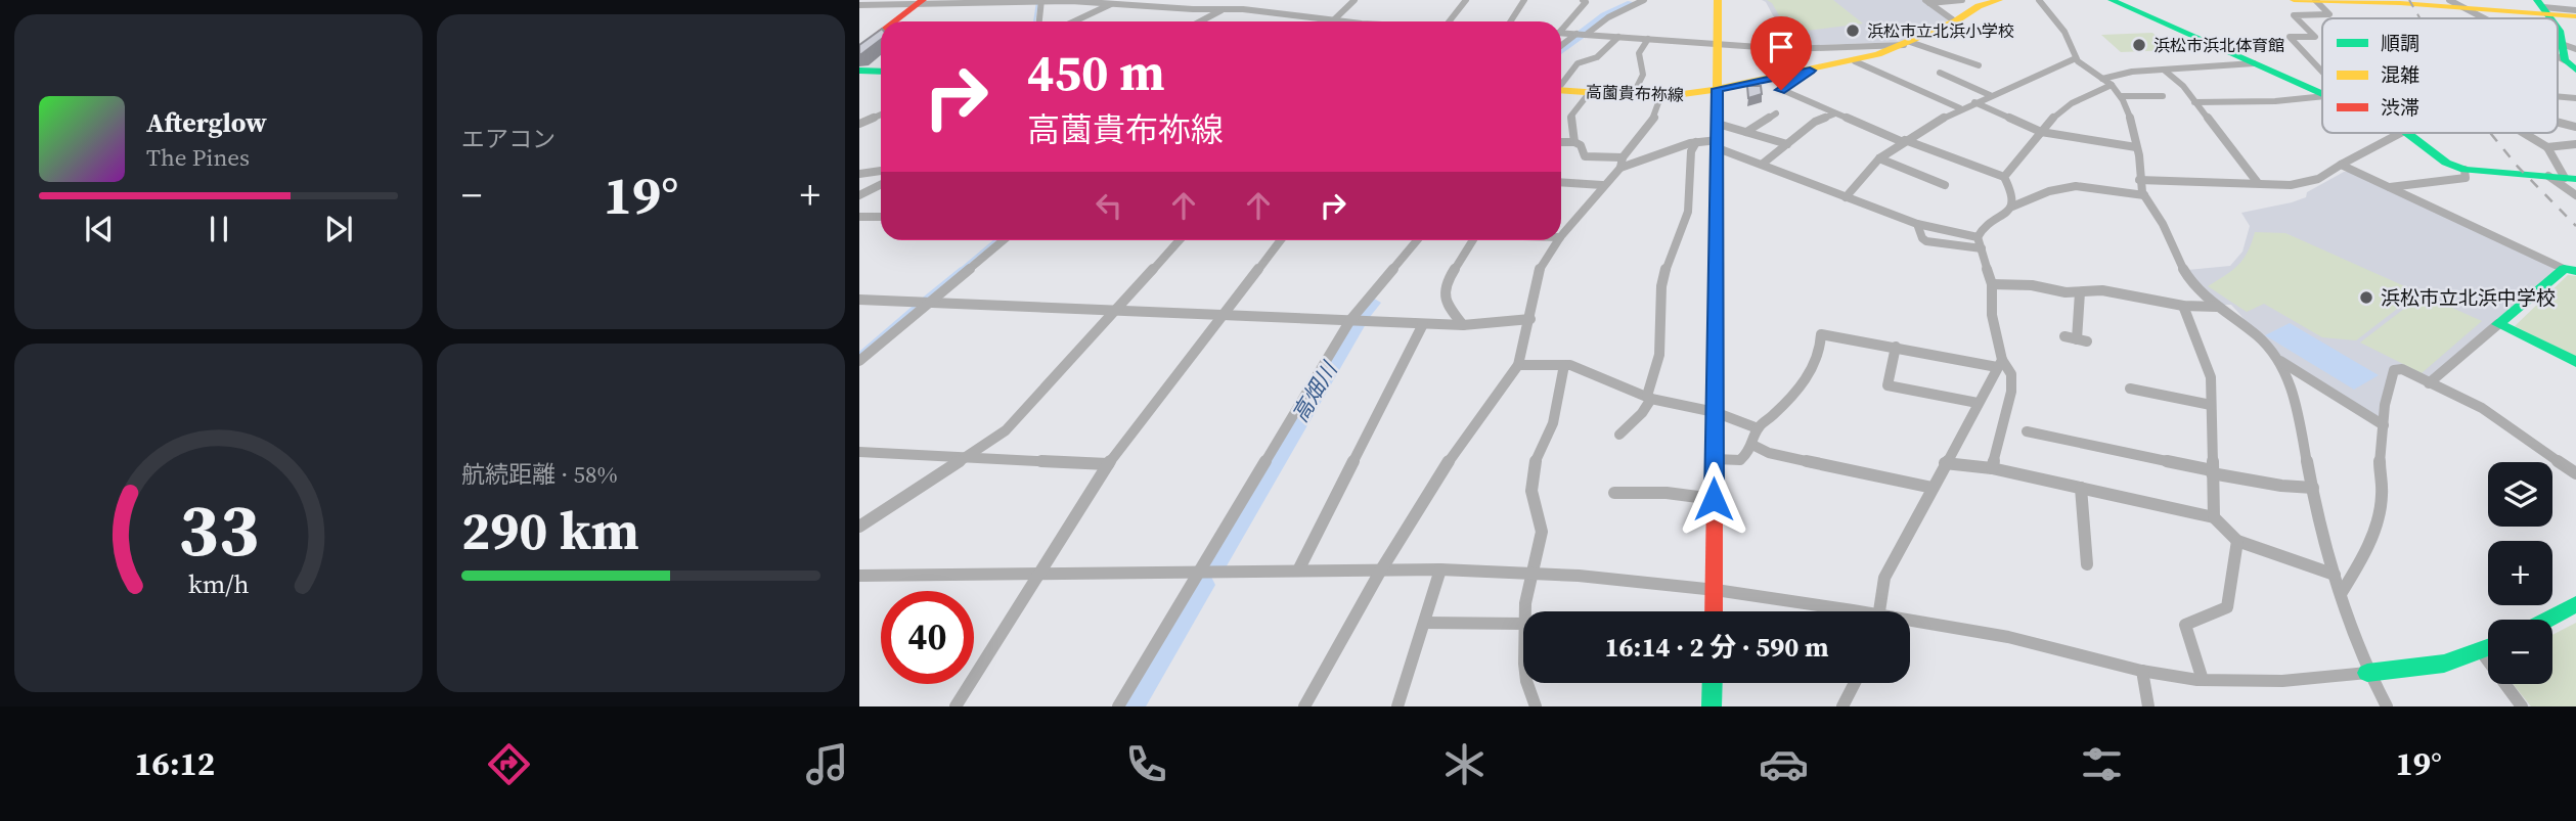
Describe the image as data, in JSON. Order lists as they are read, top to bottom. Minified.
{"streets":{"street":["高薗貴布祢線"]},"water":["高畑川"],"places":["浜松市立北浜小学校","浜松市浜北体育館","浜松市立北浜中学校"],"legend":["順調","混雑","渋滞"],"page":{"tile":["エアコン",["航続距離 · 58%","290 km"]],"turn":["450 m","高薗貴布祢線"],"song":["Afterglow","The Pines"],"heat":["−","19°","+"],"map_buttons":["+","−"],"limit":"40","trip":"16:14 · 2 分 · 590 m","tabs":["16:12","19°"],"gauge":["33","km/h"]}}
